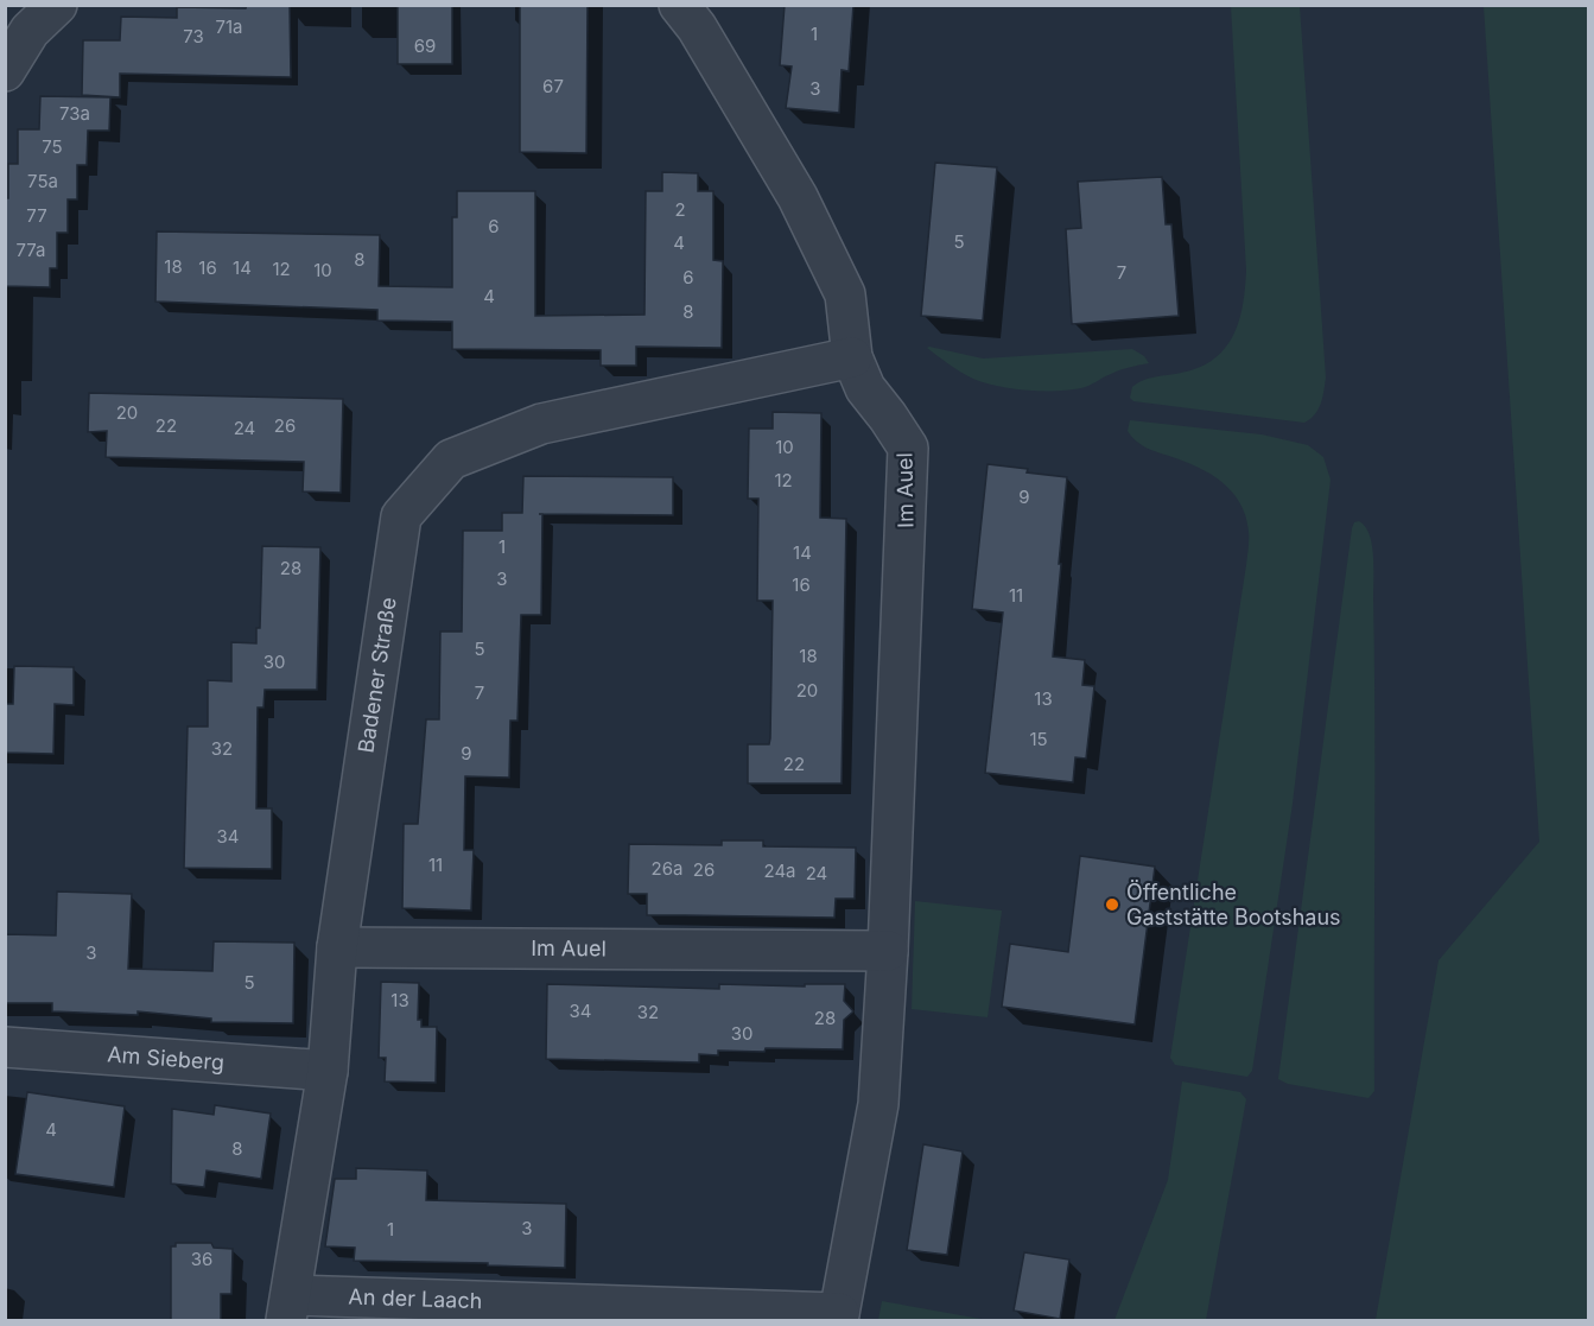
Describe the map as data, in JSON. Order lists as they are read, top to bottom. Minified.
{"streets":{"street":["Im Auel","Badener Straße","Am Sieberg","An der Laach"]},"crossings":[["Im Auel","Badener Straße"],["Im Auel","An der Laach"],["Badener Straße","Am Sieberg"],["Badener Straße","An der Laach"]],"places":["Öffentliche Gaststätte Bootshaus"],"house_numbers":["71a","1","73","69","67","3","73a","75","75a","2","77","6","5","4","77a","8","18","16","14","12","10","7","6","4","8","20","22","26","24","10","12","9","1","14","28","3","16","11","5","18","30","20","7","13","15","32","9","22","34","11","26a","26","24a","24","3","5","13","34","32","28","30","4","8","3","1","36"]}
